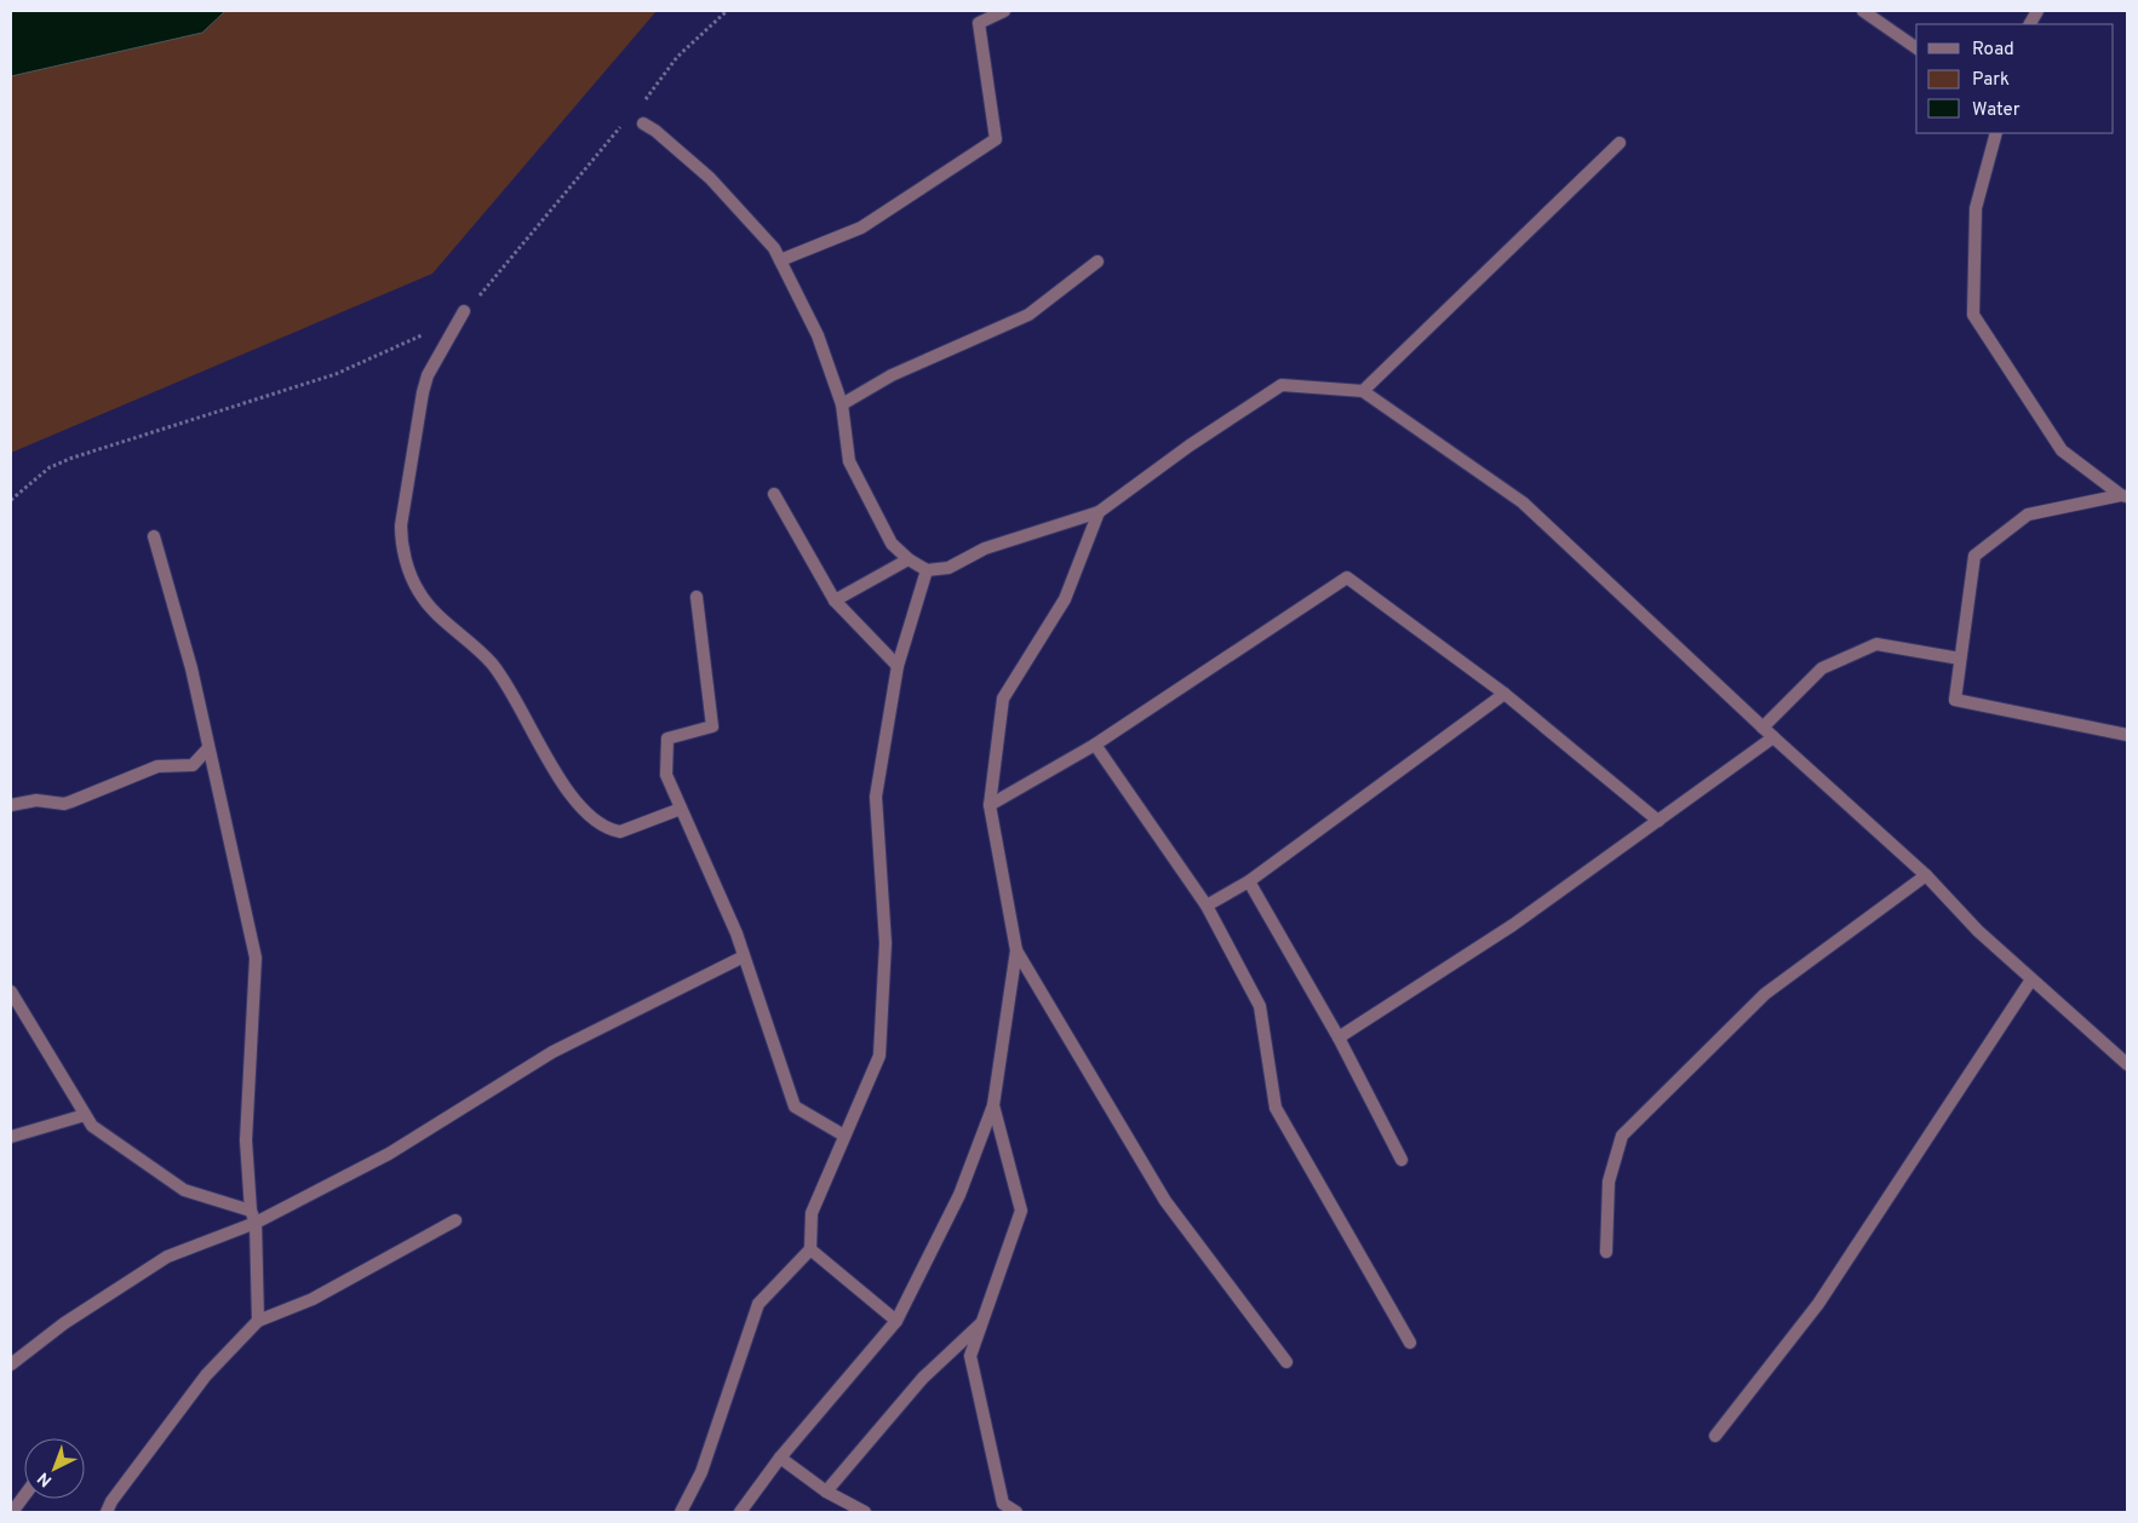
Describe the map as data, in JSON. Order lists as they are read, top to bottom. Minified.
{"legend":["Road","Park","Water"],"north":"bottom left"}
